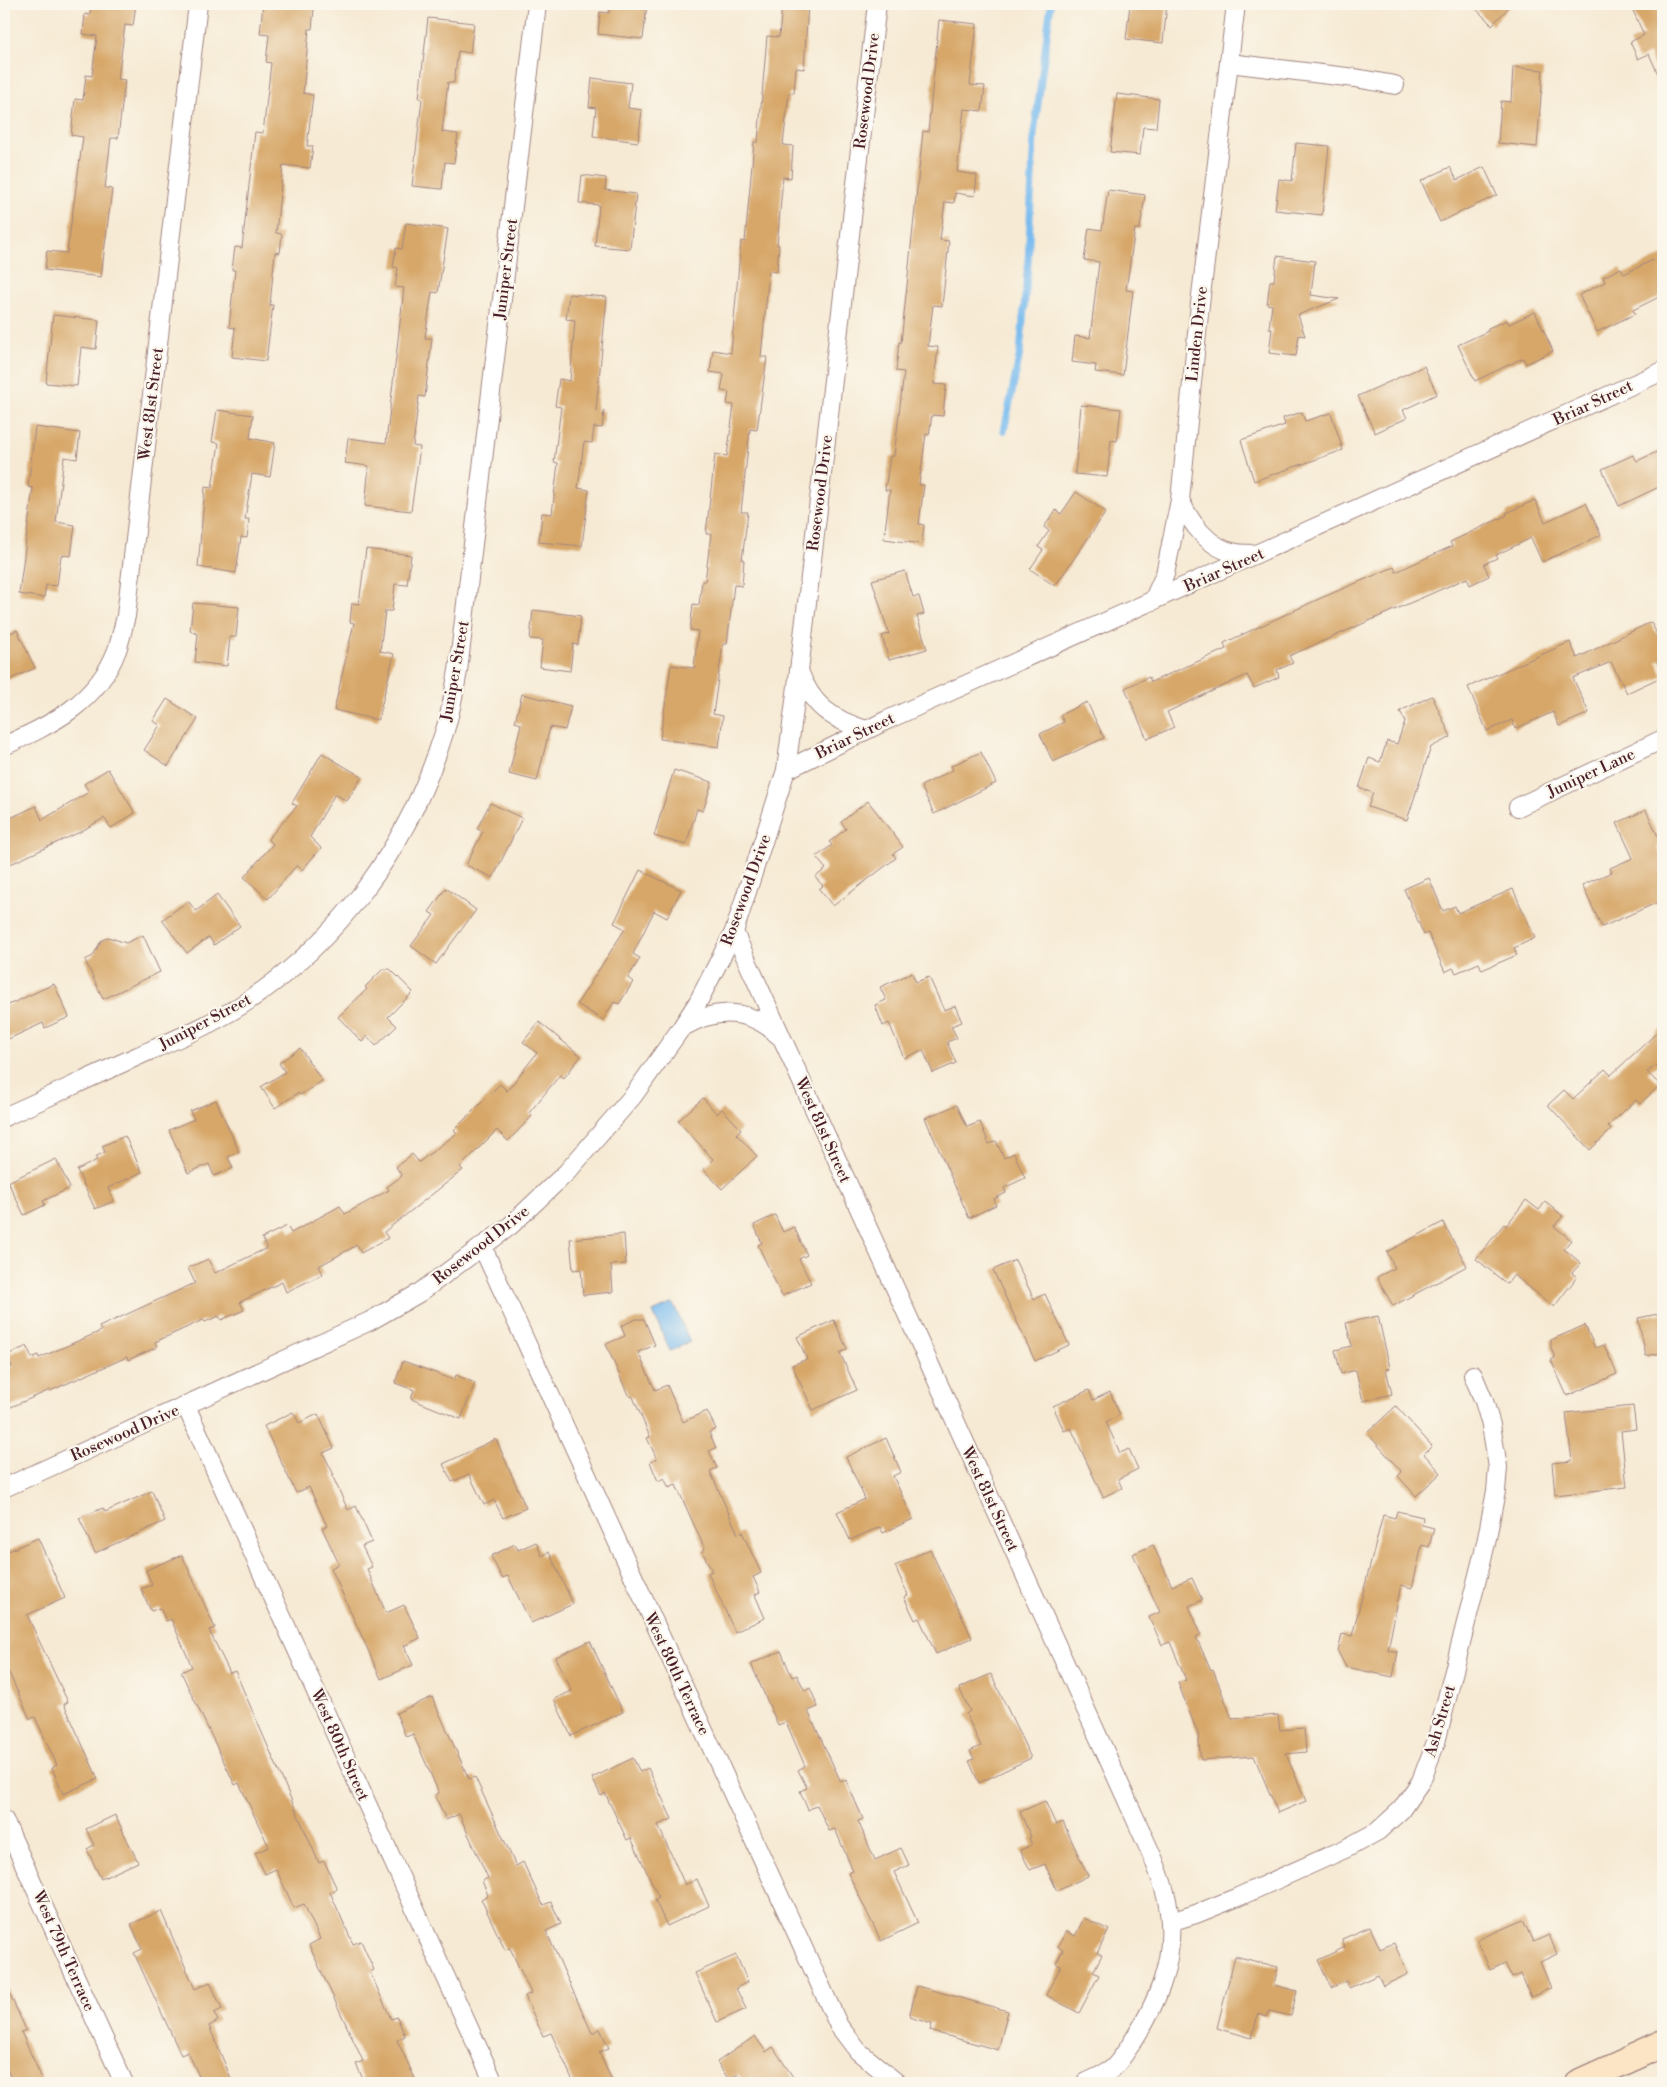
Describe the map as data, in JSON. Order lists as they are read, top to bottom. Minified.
{"streets":{"street":["Rosewood Drive","Juniper Street","Linden Drive","Briar Street","West 81st Street","Juniper Lane","West 80th Terrace","Ash Street","West 80th Street","West 79th Terrace"]},"crossings":[["Rosewood Drive","Briar Street"],["Rosewood Drive","West 81st Street"],["Rosewood Drive","West 80th Terrace"],["Rosewood Drive","West 80th Street"],["Linden Drive","Briar Street"],["West 81st Street","Ash Street"]]}
